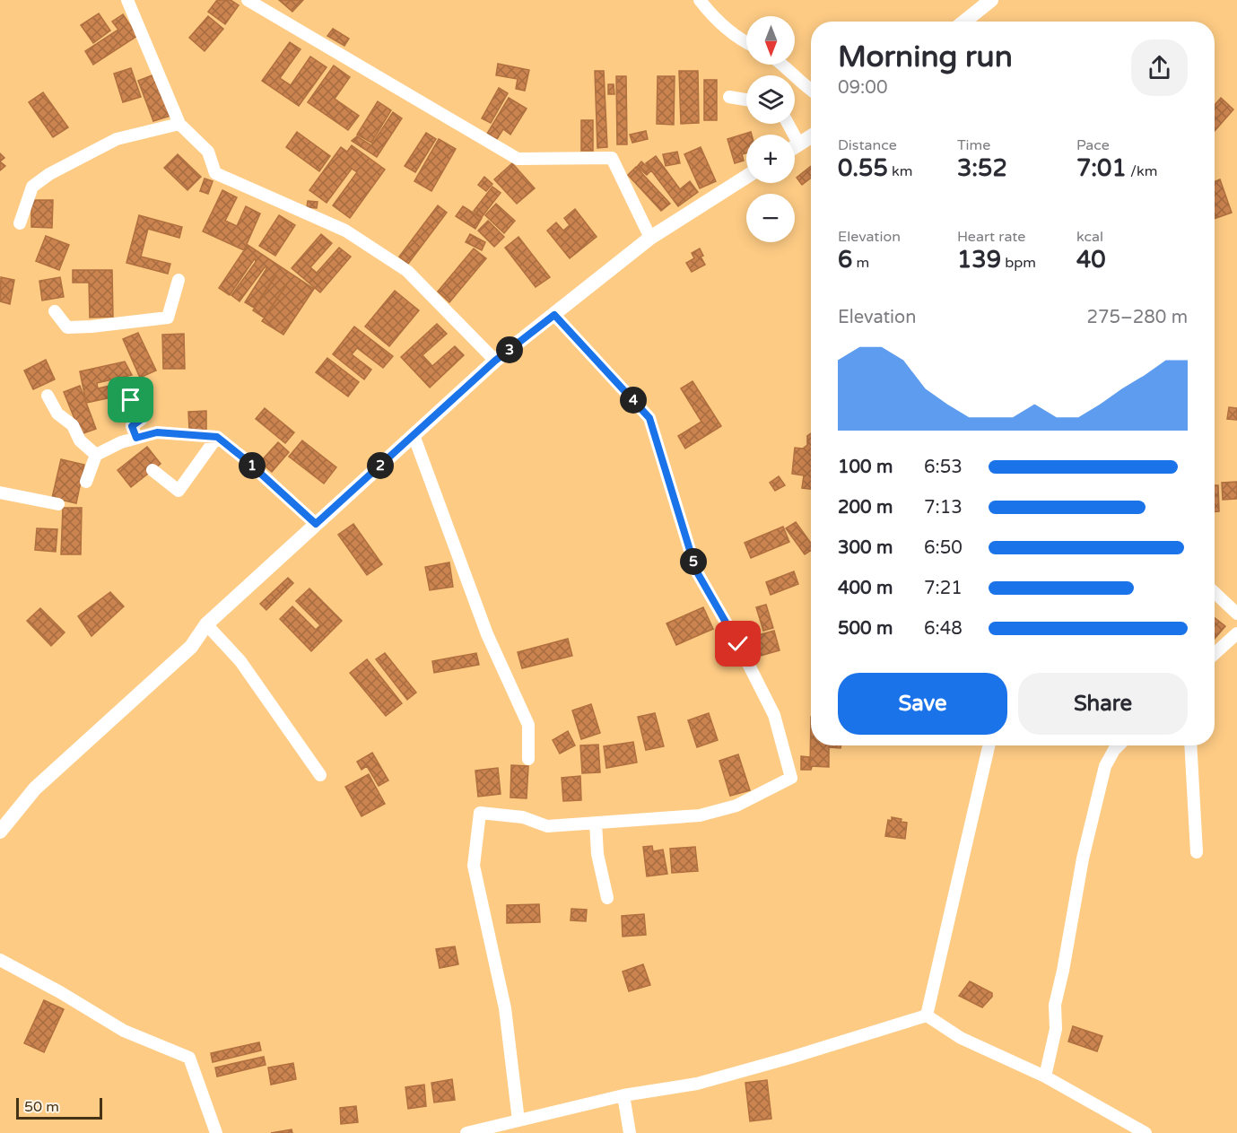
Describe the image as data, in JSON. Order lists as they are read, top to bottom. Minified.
{"scale_bar":"50 m","north":"bottom","page":{"map_buttons":["+","−"],"heading":["Morning run","09:00"],"stats":[["Distance","0.55 km"],["Time","3:52"],["Pace","7:01 /km"],["Elevation","6 m"],["Heart rate","139 bpm"],["kcal","40"]],"chart":["Elevation","275–280 m"],"pins":["3","4","1","2","5"],"list":[{"name":"100 m","note":"6:53"},{"name":"200 m","note":"7:13"},{"name":"300 m","note":"6:50"},{"name":"400 m","note":"7:21"},{"name":"500 m","note":"6:48"}],"buttons":["Save","Share"],"scale":"50 m"}}
